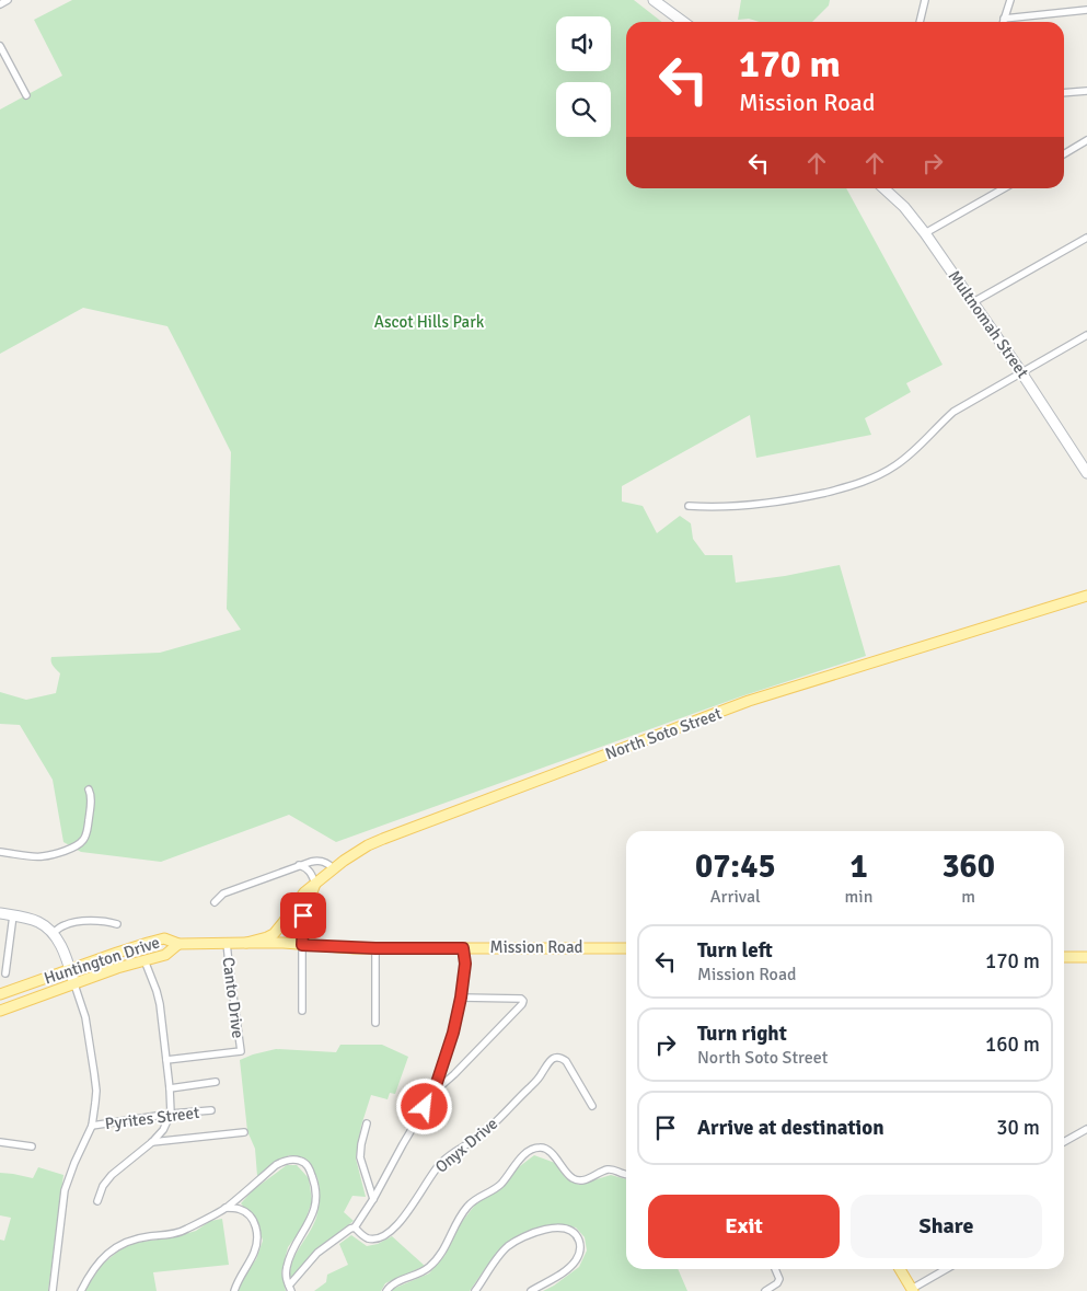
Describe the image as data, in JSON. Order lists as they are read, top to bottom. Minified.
{"streets":{"main road":["North Soto Street","Mission Road","Huntington Drive"],"street":["Multnomah Street","Canto Drive","Pyrites Street","Onyx Drive"]},"crossings":[["North Soto Street","Mission Road"],["Mission Road","Huntington Drive"],["Mission Road","Canto Drive"]],"parks":["Ascot Hills Park"],"page":{"turn":["170 m","Mission Road"],"eta":["07:45","Arrival","1","min","360","m"],"list":[{"name":"Turn left","note":"Mission Road","value":"170 m"},{"name":"Turn right","note":"North Soto Street","value":"160 m"},{"name":"Arrive at destination","value":"30 m"}],"buttons":["Exit","Share"]}}
